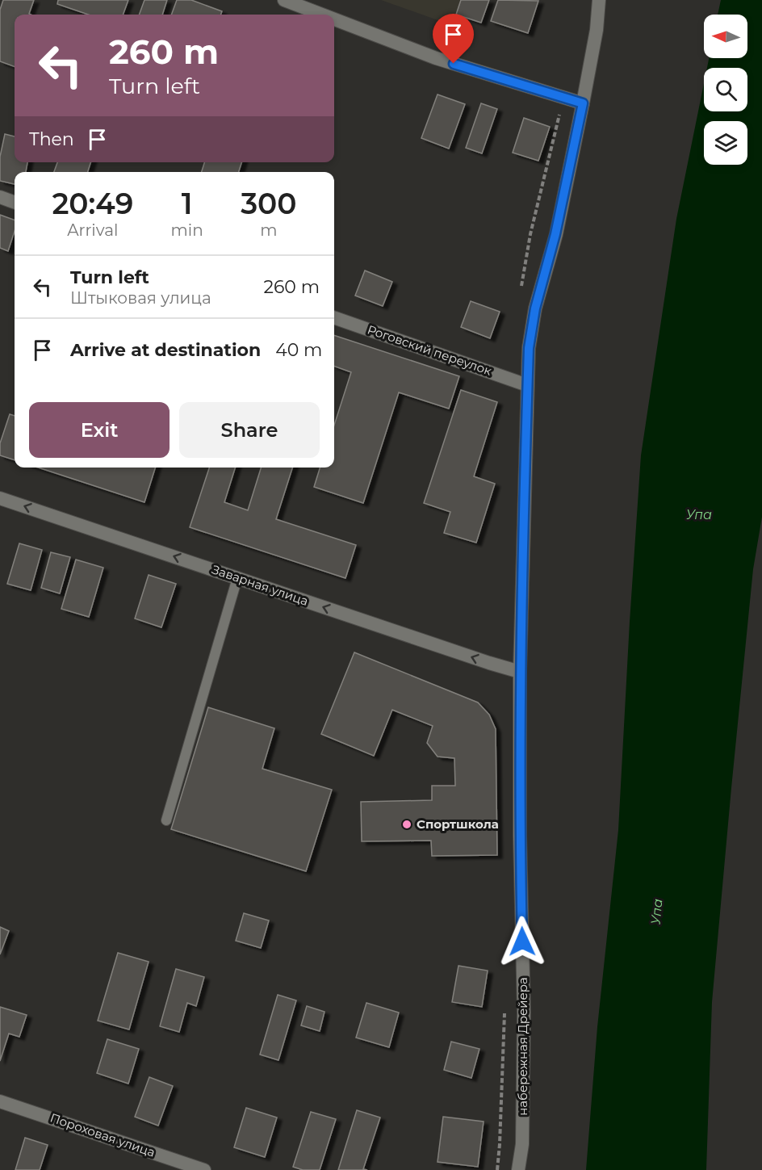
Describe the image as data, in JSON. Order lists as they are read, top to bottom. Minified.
{"streets":{"street":["Роговский переулок","Заварная улица","набережная Дрейера","Пороховая улица"]},"crossings":[["Роговский переулок","набережная Дрейера"],["Заварная улица","набережная Дрейера"]],"one_way":["Заварная улица"],"water":["Упа"],"places":["Спортшкола"],"north":"left","page":{"turn":["260 m","Turn left"],"then":"Then","eta":["20:49","Arrival","1","min","300","m"],"list":[{"name":"Turn left","note":"Штыковая улица","value":"260 m"},{"name":"Arrive at destination","value":"40 m"}],"buttons":["Exit","Share"]}}
